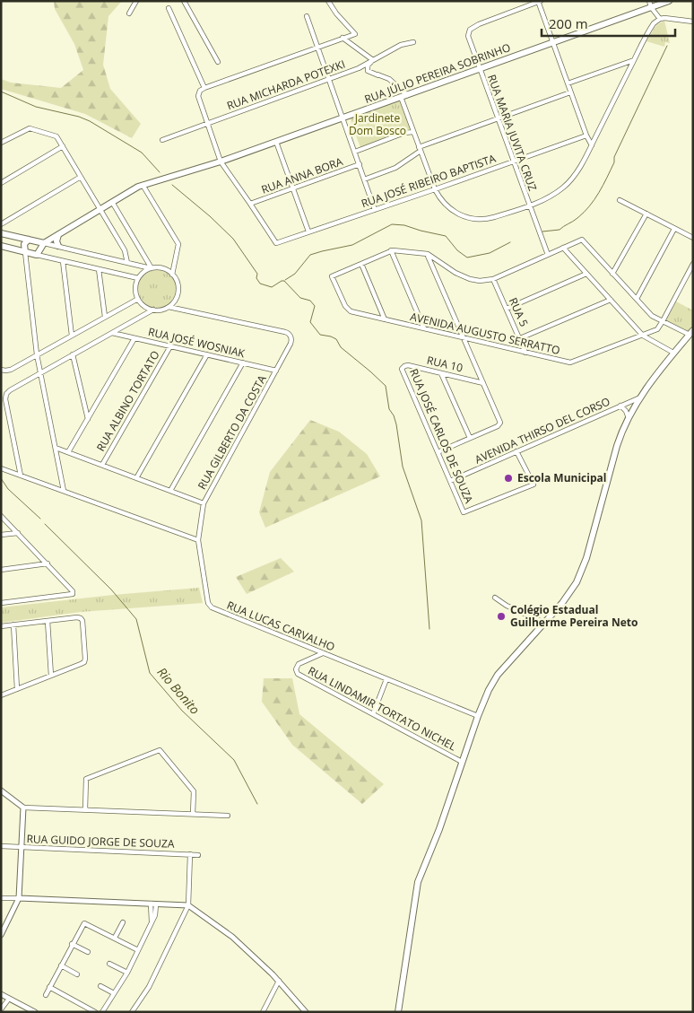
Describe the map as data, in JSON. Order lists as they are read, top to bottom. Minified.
{"streets":{"main road":["RUA JÚLIO PEREIRA SOBRINHO"],"street":["RUA MICHARDA POTEXKI","RUA MARIA JUVITA CRUZ","RUA ANNA BORA","RUA JOSÉ RIBEIRO BAPTISTA","RUA 5","AVENIDA AUGUSTO SERRATTO","RUA JOSÉ WOSNIAK","RUA 10","RUA ALBINO TORTATO","AVENIDA THIRSO DEL CORSO","RUA GILBERTO DA COSTA","RUA JOSÉ CARLOS DE SOUZA","RUA LUCAS CARVALHO","RUA LINDAMIR TORTATO NICHEL","RUA GUIDO JORGE DE SOUZA"]},"crossings":[["RUA JÚLIO PEREIRA SOBRINHO","RUA MARIA JUVITA CRUZ"],["RUA MARIA JUVITA CRUZ","RUA JOSÉ RIBEIRO BAPTISTA"],["RUA ANNA BORA","RUA JOSÉ RIBEIRO BAPTISTA"],["RUA 5","AVENIDA AUGUSTO SERRATTO"],["RUA JOSÉ WOSNIAK","RUA ALBINO TORTATO"],["RUA JOSÉ WOSNIAK","RUA GILBERTO DA COSTA"],["RUA 10","RUA JOSÉ CARLOS DE SOUZA"],["AVENIDA THIRSO DEL CORSO","RUA JOSÉ CARLOS DE SOUZA"],["RUA GILBERTO DA COSTA","RUA LUCAS CARVALHO"],["RUA LUCAS CARVALHO","RUA LINDAMIR TORTATO NICHEL"]],"water":["Rio Bonito"],"parks":["Jardinete Dom Bosco"],"places":["Escola Municipal","Colégio Estadual Guilherme Pereira Neto"],"scale_bar":"200 m"}
